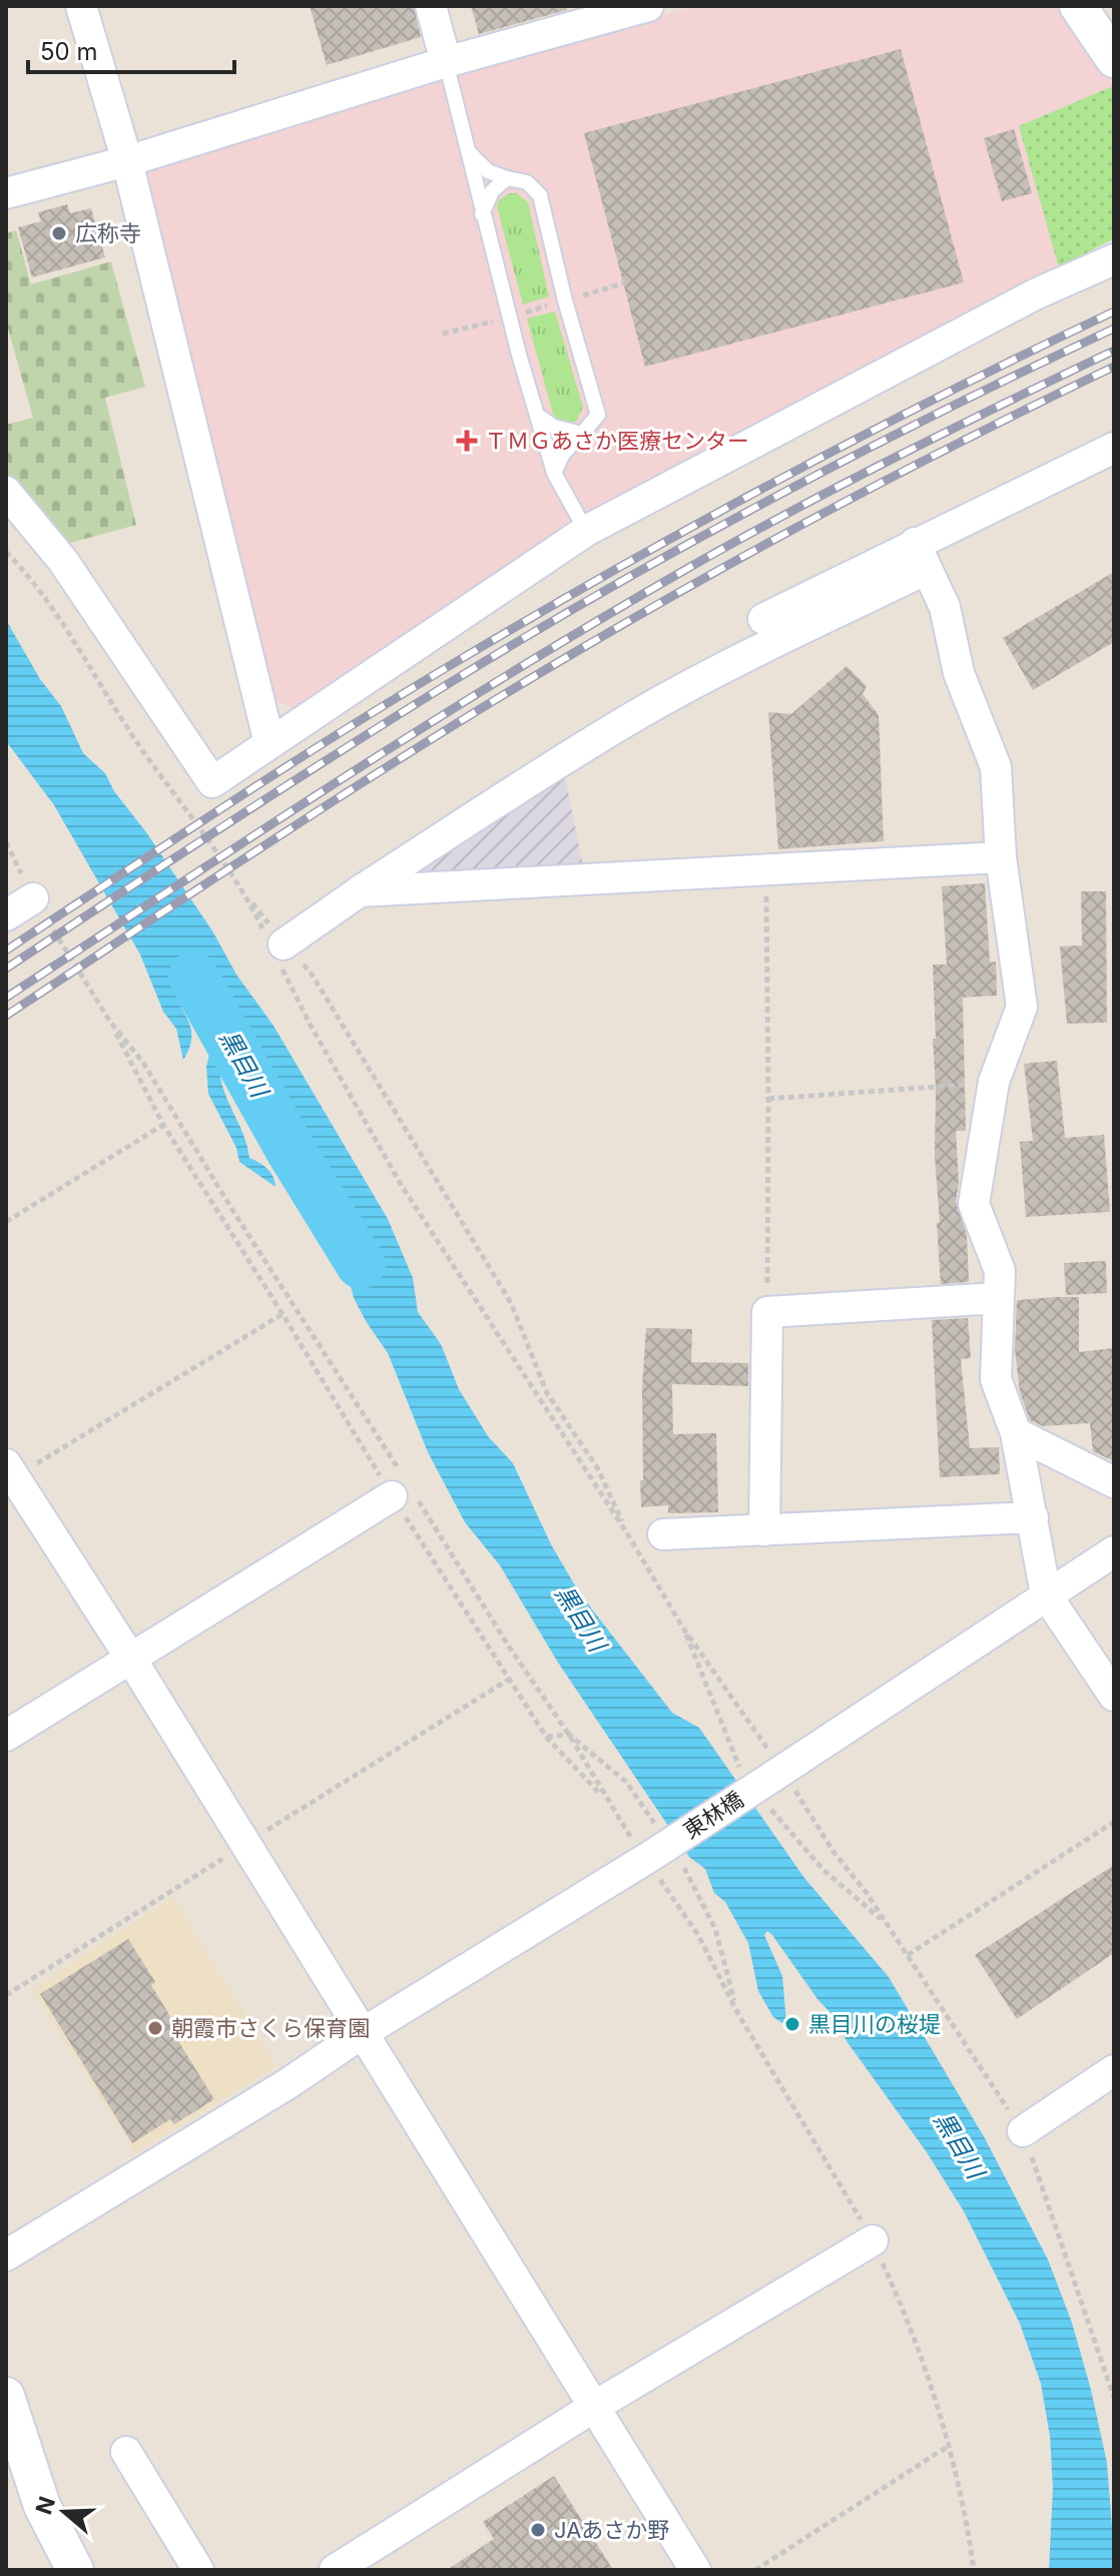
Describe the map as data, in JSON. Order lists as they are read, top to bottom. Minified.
{"streets":{"street":["東林橋"]},"water":["黒目川"],"places":{"other":["広称寺","黒目川の桜堤","朝霞市さくら保育園","JAあさか野"],"health":["ＴＭＧあさか医療センター"]},"scale_bar":"50 m","north":"left"}
